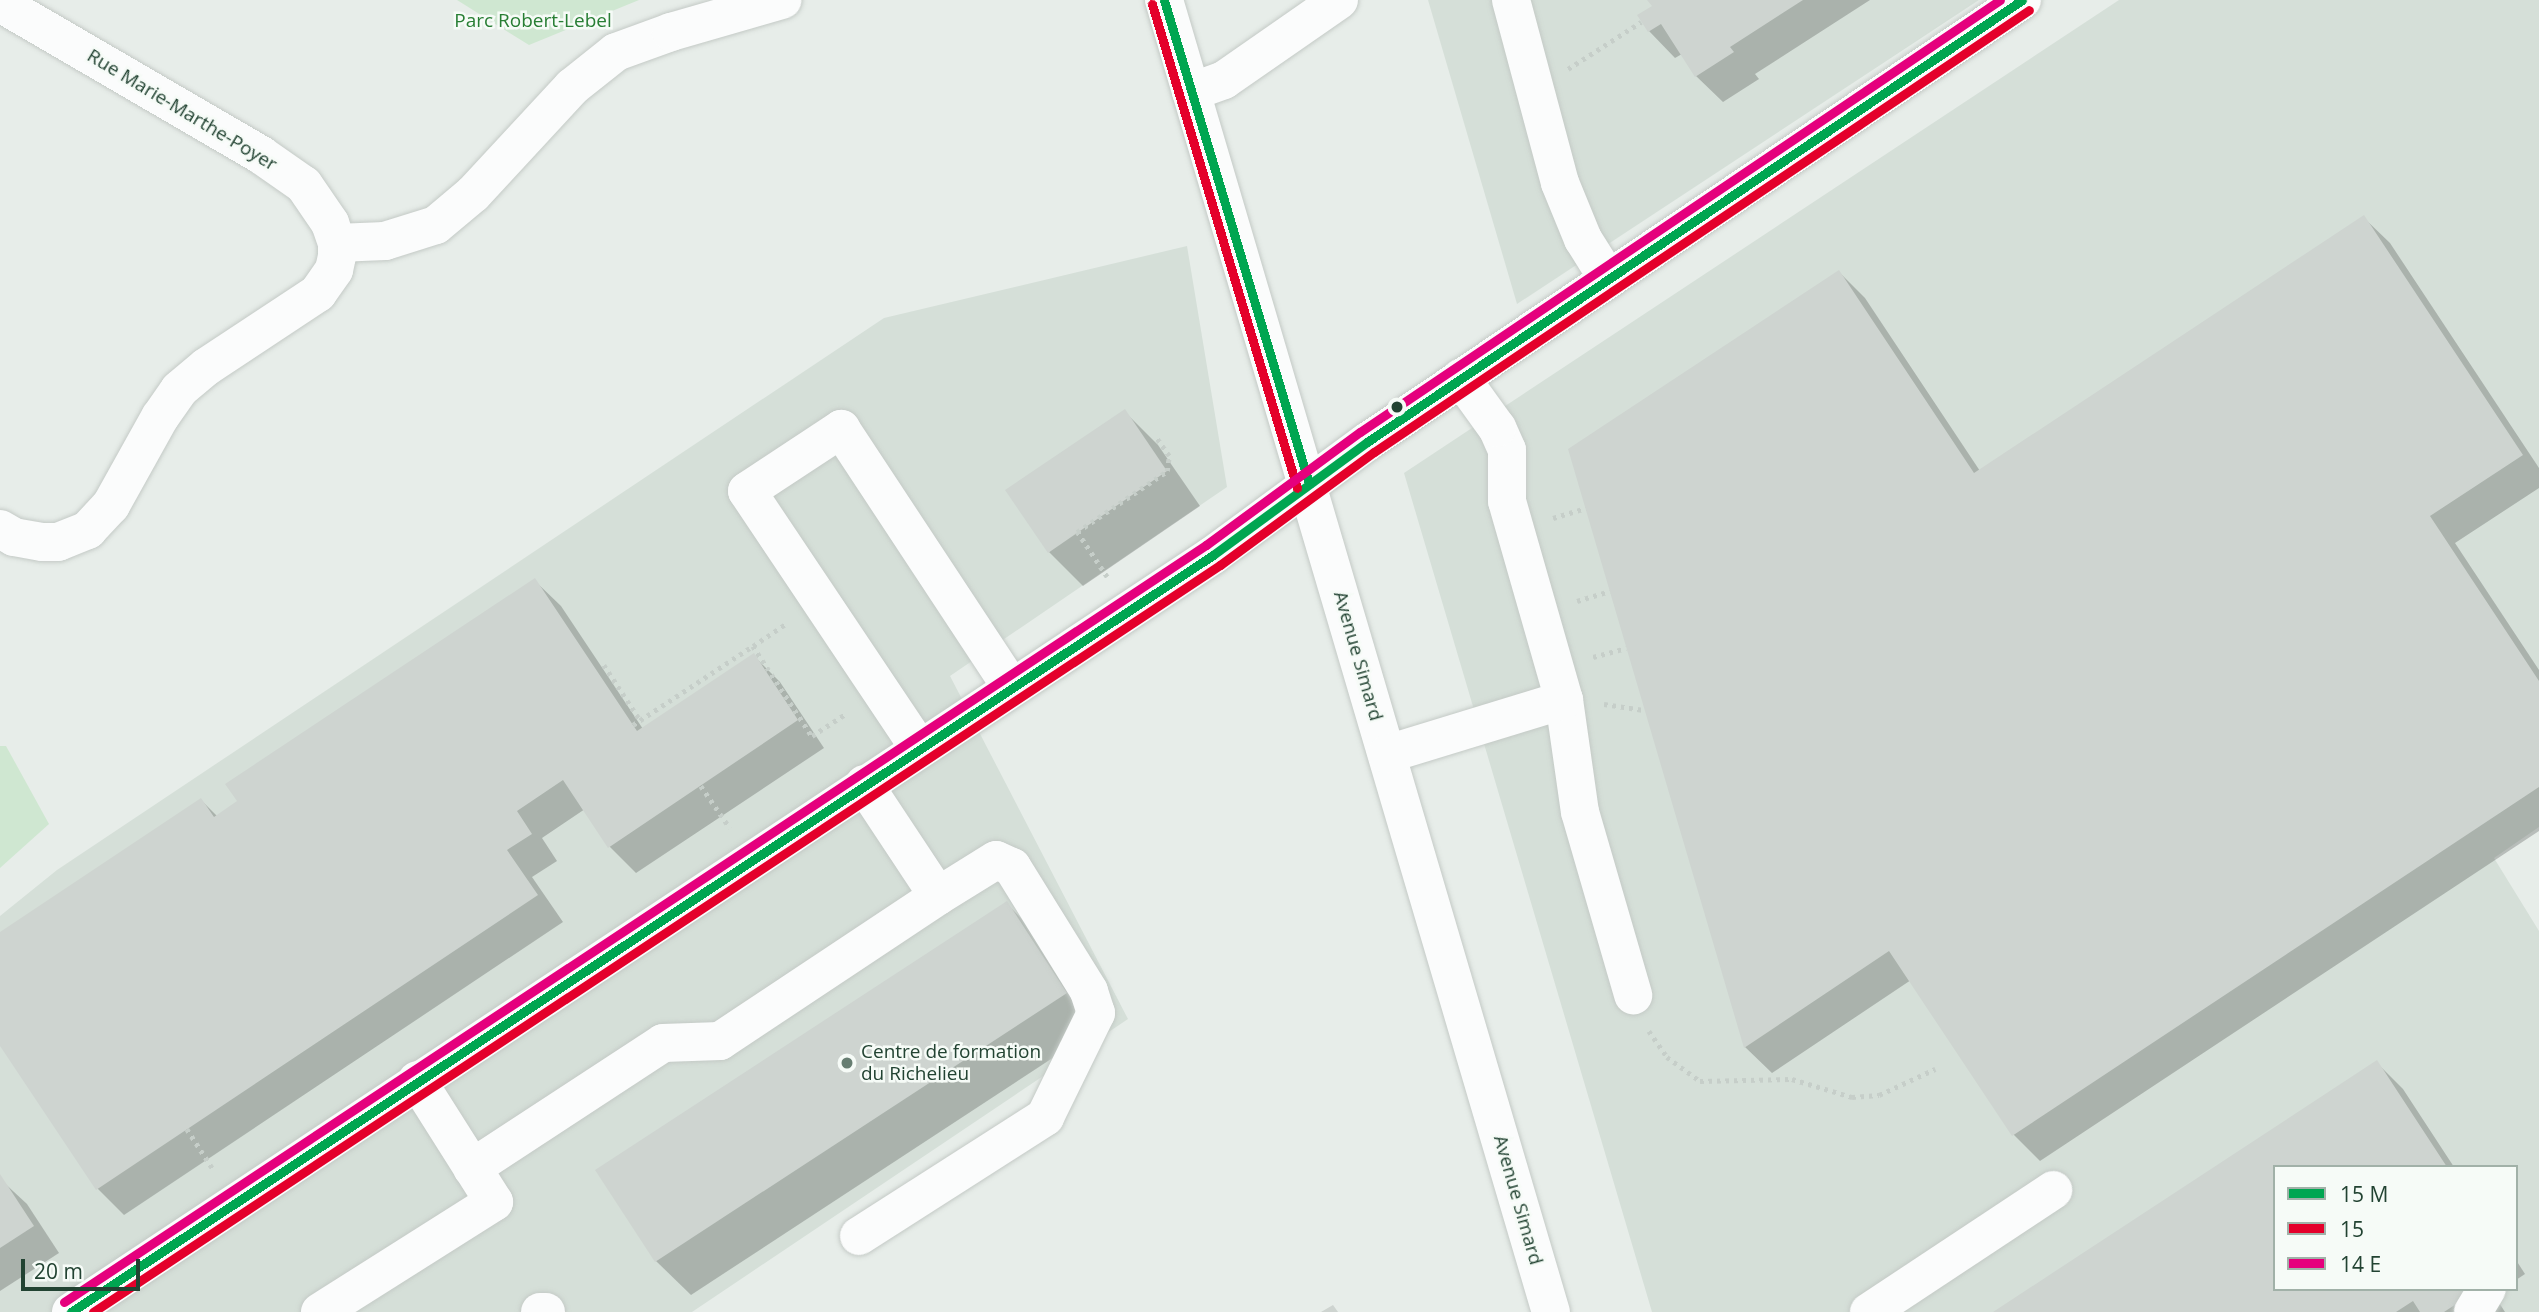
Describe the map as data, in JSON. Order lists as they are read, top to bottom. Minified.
{"streets":{"street":["Rue Marie-Marthe-Poyer","Avenue Simard"]},"parks":["Parc Robert-Lebel"],"places":["Centre de formation du Richelieu"],"lines":["transit line 15"],"legend":["15 M","15","14 E"],"scale_bar":"20 m"}
